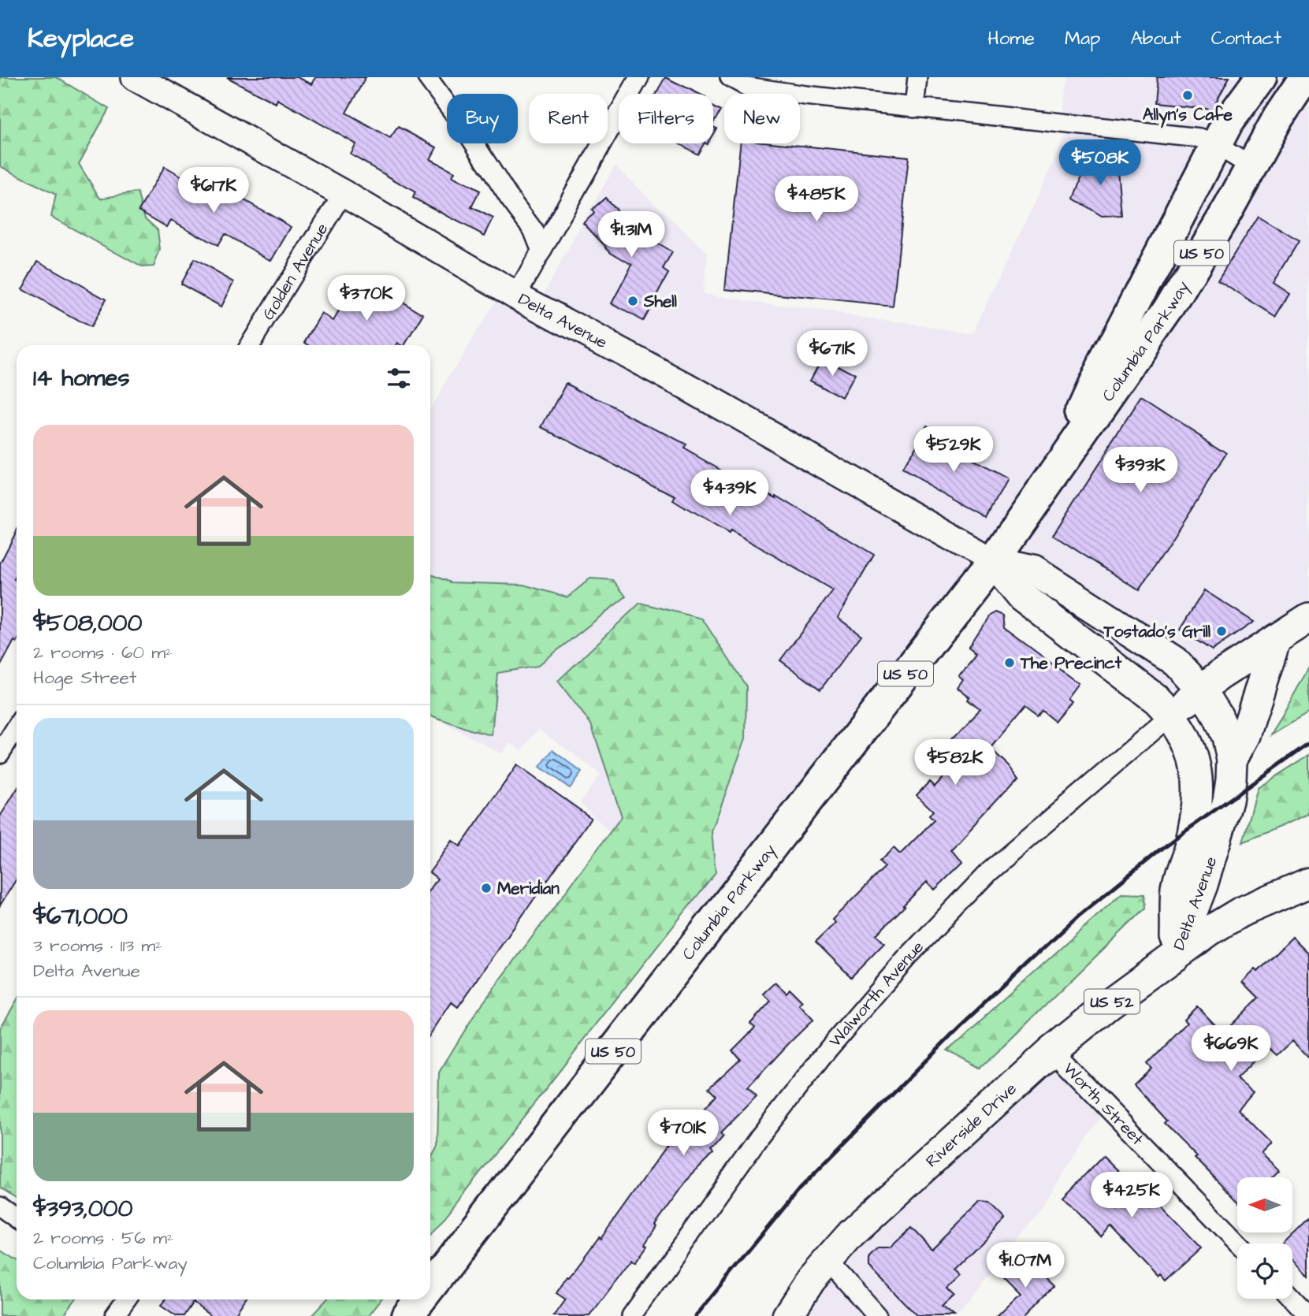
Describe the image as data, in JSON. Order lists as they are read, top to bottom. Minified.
{"streets":{"highway":["US 50","Columbia Parkway"],"main road":["Delta Avenue","US 52","Riverside Drive"],"street":["Golden Avenue","Walworth Avenue","Worth Street"]},"crossings":[["Golden Avenue","Delta Avenue"],["Delta Avenue","Columbia Parkway"],["Delta Avenue","Walworth Avenue"],["Delta Avenue","US 52"],["Delta Avenue","Riverside Drive"],["US 52","Riverside Drive"],["Worth Street","Riverside Drive"]],"places":["Allyn's Cafe","Shell","Tostado’s Grill","The Precinct","Meridian"],"north":"left","page":{"header":"Keyplace","nav":["Home","Map","About","Contact"],"chip":["Buy","Rent","Filters","New"],"price":["$508K","$617K","$485K","$1.31M","$370K","$671K","$529K","$393K","$439K","$582K","$669K","$701K","$425K","$1.07M"],"heading":"14 homes","list":[{"name":"$508,000","note":"2 rooms · 60 m² · Hoge Street"},{"name":"$671,000","note":"3 rooms · 113 m² · Delta Avenue"},{"name":"$393,000","note":"2 rooms · 56 m² · Columbia Parkway"}]}}
